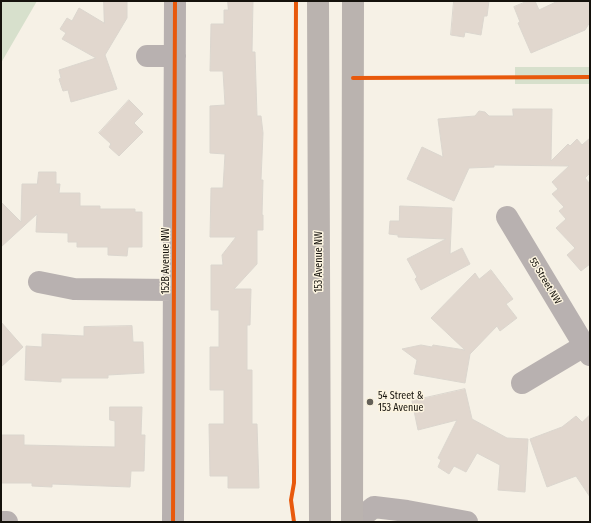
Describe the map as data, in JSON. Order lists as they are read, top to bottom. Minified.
{"streets":{"main road":["153 Avenue NW"],"street":["152B Avenue NW","55 Street NW"]},"places":["54 Street & 153 Avenue"]}
